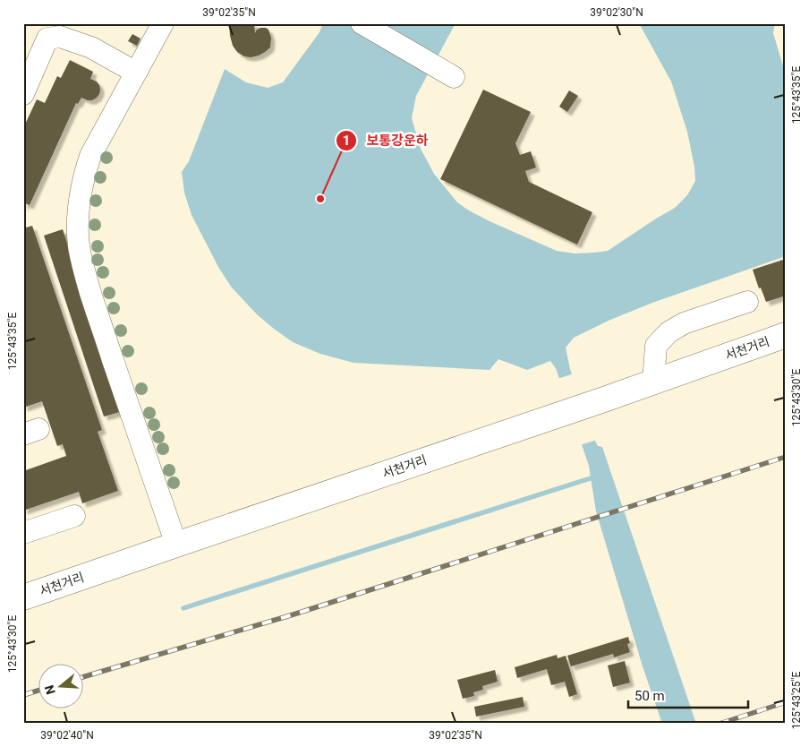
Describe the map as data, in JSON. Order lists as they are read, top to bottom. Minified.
{"streets":{"main road":["서천거리"]},"places":["보통강운하"],"scale_bar":"50 m","north":"left","coordinates":["39°02'35\"N","39°02'30\"N","125°43'35\"E","125°43'30\"E","125°43'25\"E","39°02'40\"N"]}
